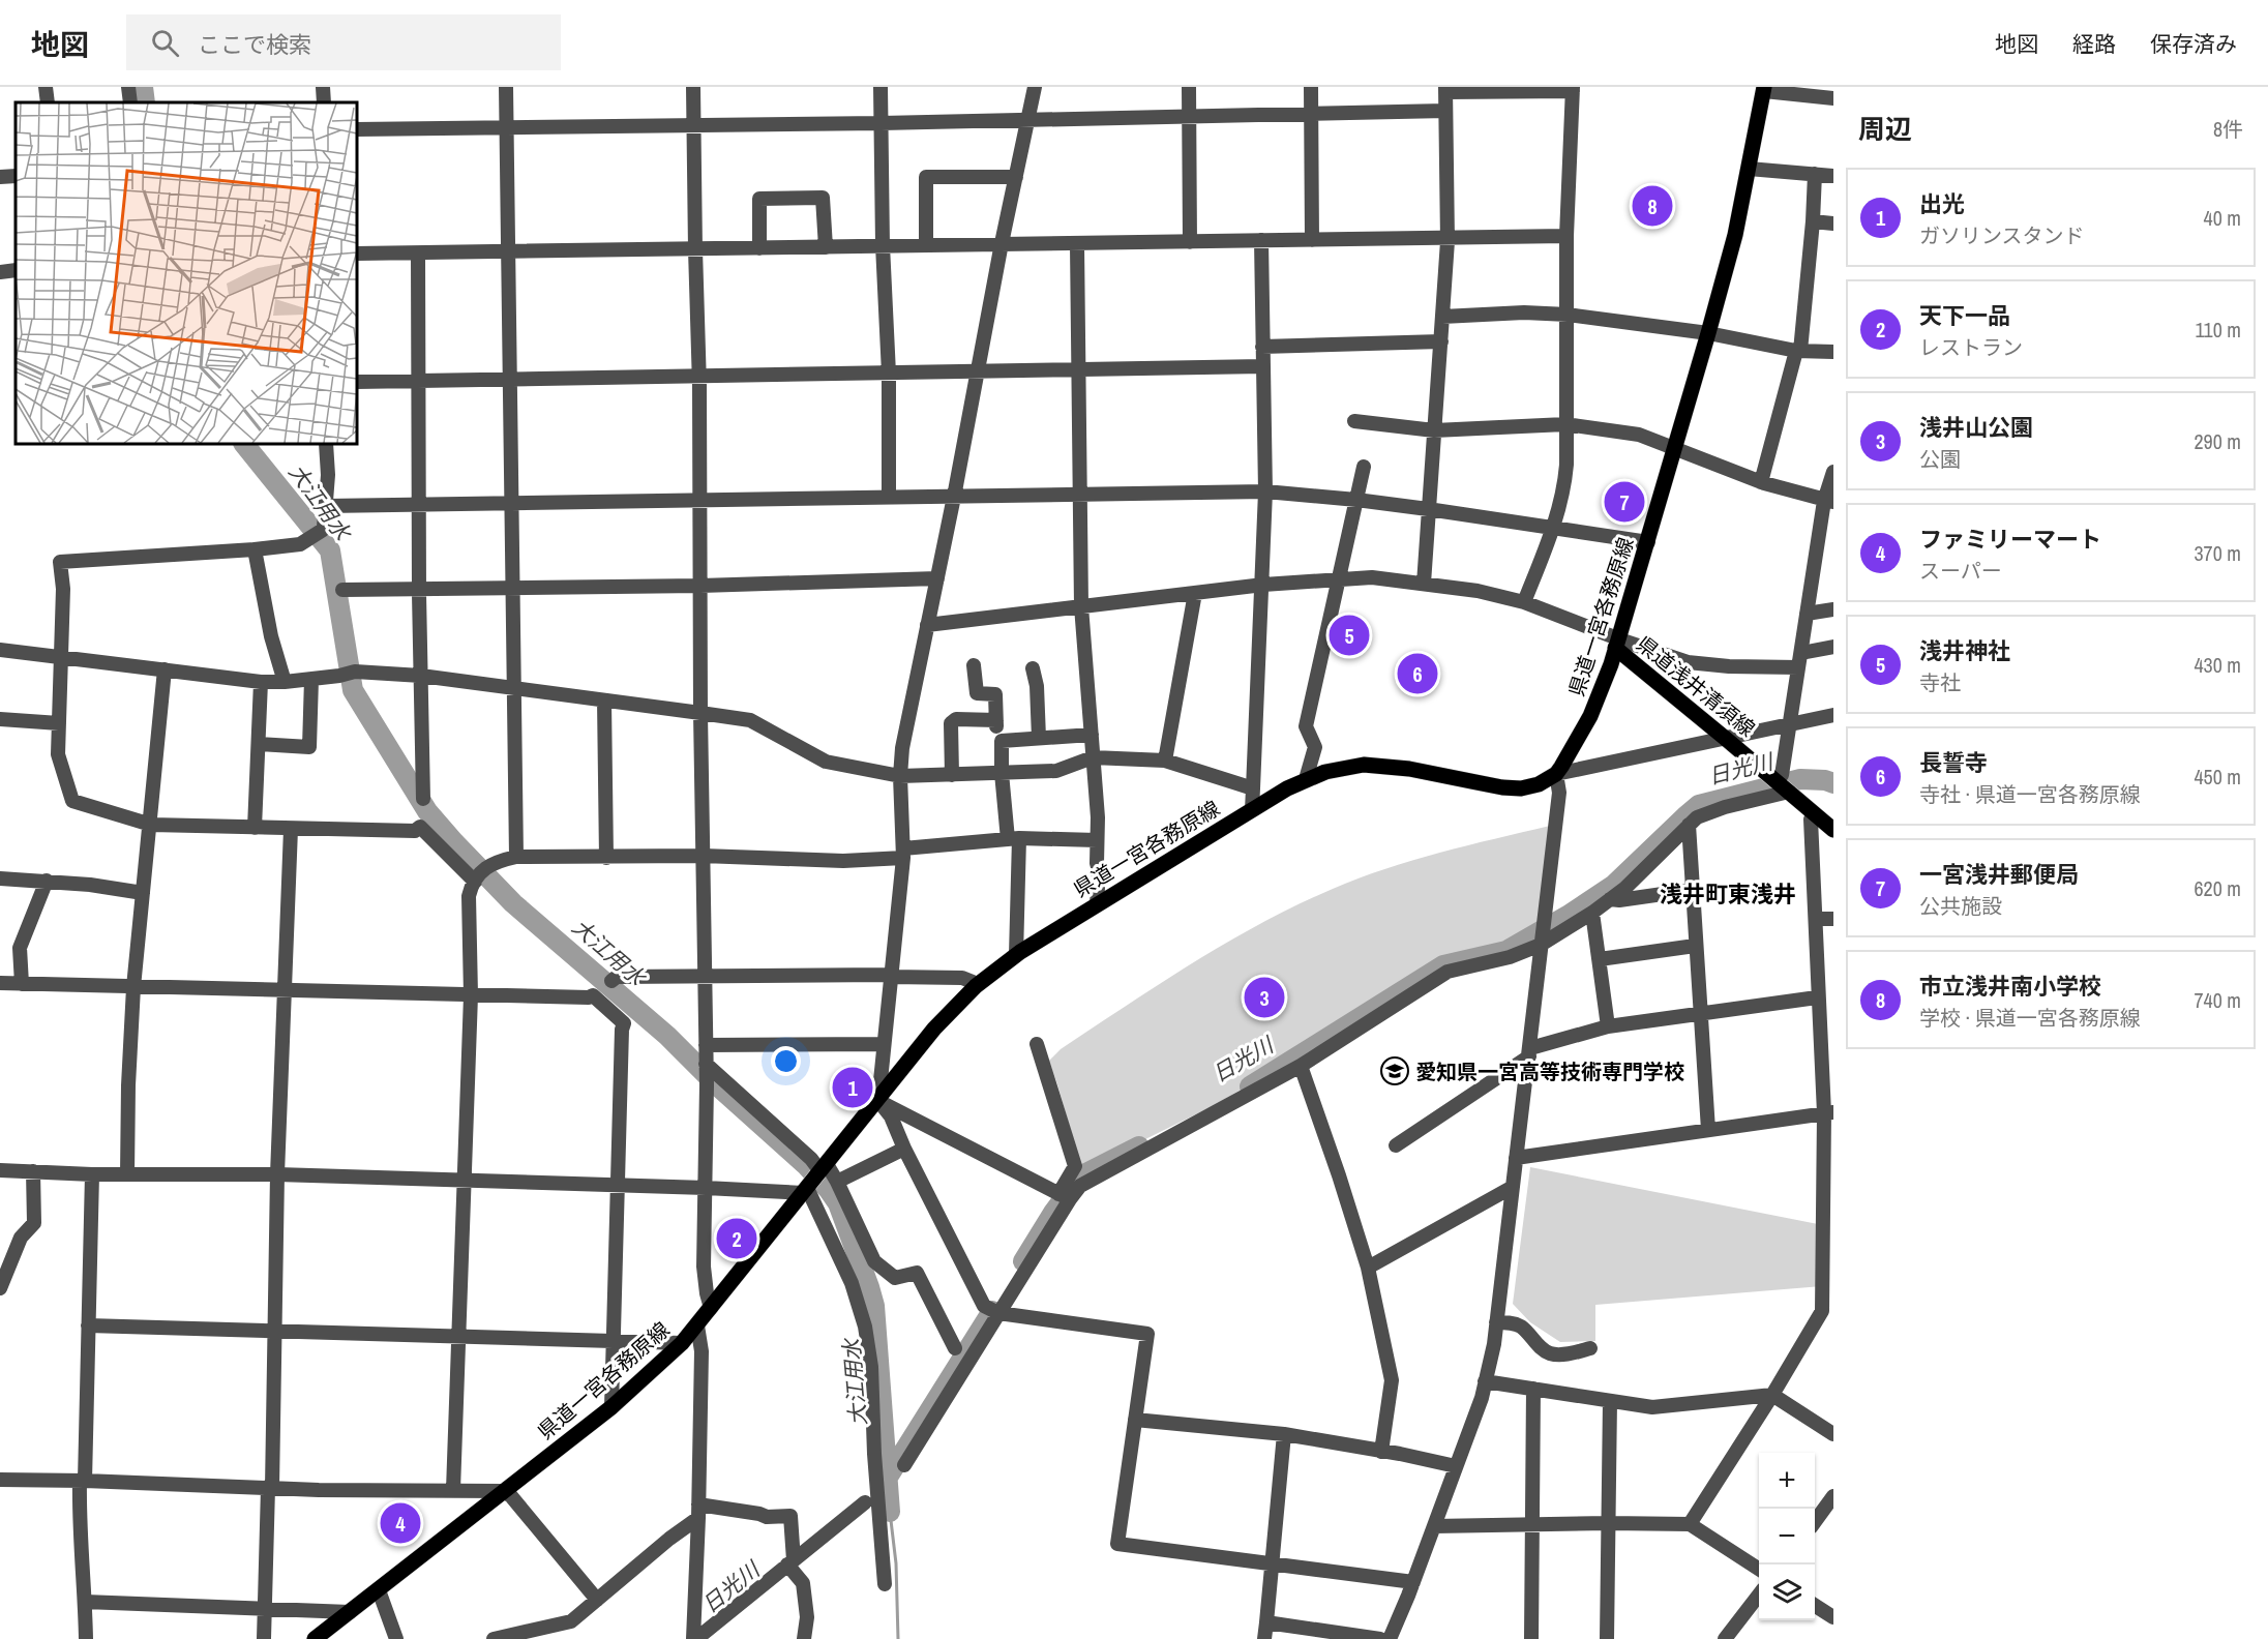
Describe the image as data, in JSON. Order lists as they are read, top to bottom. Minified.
{"streets":{"main road":["県道一宮各務原線","県道浅井清須線"]},"crossings":[["県道一宮各務原線","県道浅井清須線"]],"districts":["浅井町東浅井"],"water":["大江用水","日光川"],"places":{"school or university":["愛知県一宮高等技術専門学校"]},"page":{"header":"地図","search":"ここで検索","nav":["地図","経路","保存済み"],"heading":["周辺","8件"],"list":[{"mark":"1","name":"出光","note":"ガソリンスタンド","value":"40 m"},{"mark":"2","name":"天下一品","note":"レストラン","value":"110 m"},{"mark":"3","name":"浅井山公園","note":"公園","value":"290 m"},{"mark":"4","name":"ファミリーマート","note":"スーパー","value":"370 m"},{"mark":"5","name":"浅井神社","note":"寺社","value":"430 m"},{"mark":"6","name":"長誓寺","note":"寺社 · 県道一宮各務原線","value":"450 m"},{"mark":"7","name":"一宮浅井郵便局","note":"公共施設","value":"620 m"},{"mark":"8","name":"市立浅井南小学校","note":"学校 · 県道一宮各務原線","value":"740 m"}],"pins":["8","7","5","6","3","1","2","4"],"map_buttons":["+","−"]}}
